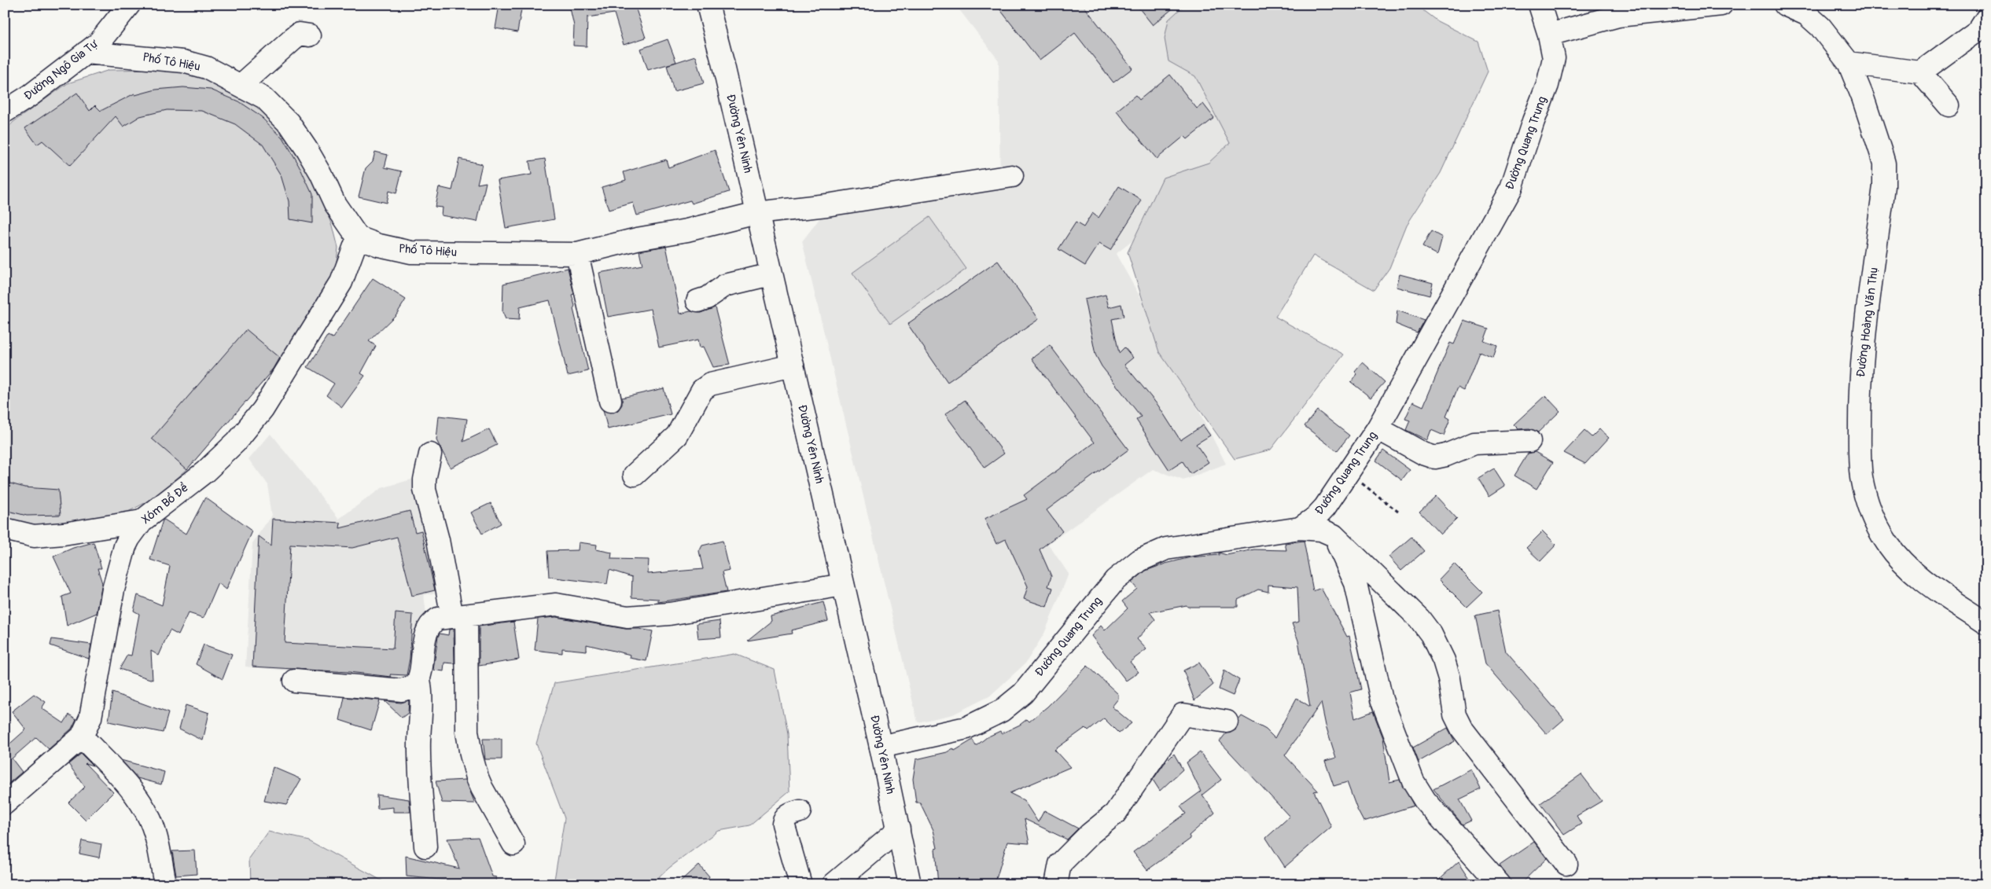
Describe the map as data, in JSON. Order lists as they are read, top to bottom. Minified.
{"streets":{"street":["Phố Tô Hiệu","Đường Ngô Gia Tự","Đường Yên Ninh","Đường Quang Trung","Đường Hoàng Văn Thụ","Xóm Bồ Đề"]},"crossings":[["Phố Tô Hiệu","Đường Ngô Gia Tự"],["Phố Tô Hiệu","Đường Yên Ninh"],["Phố Tô Hiệu","Xóm Bồ Đề"],["Đường Yên Ninh","Đường Quang Trung"]]}
